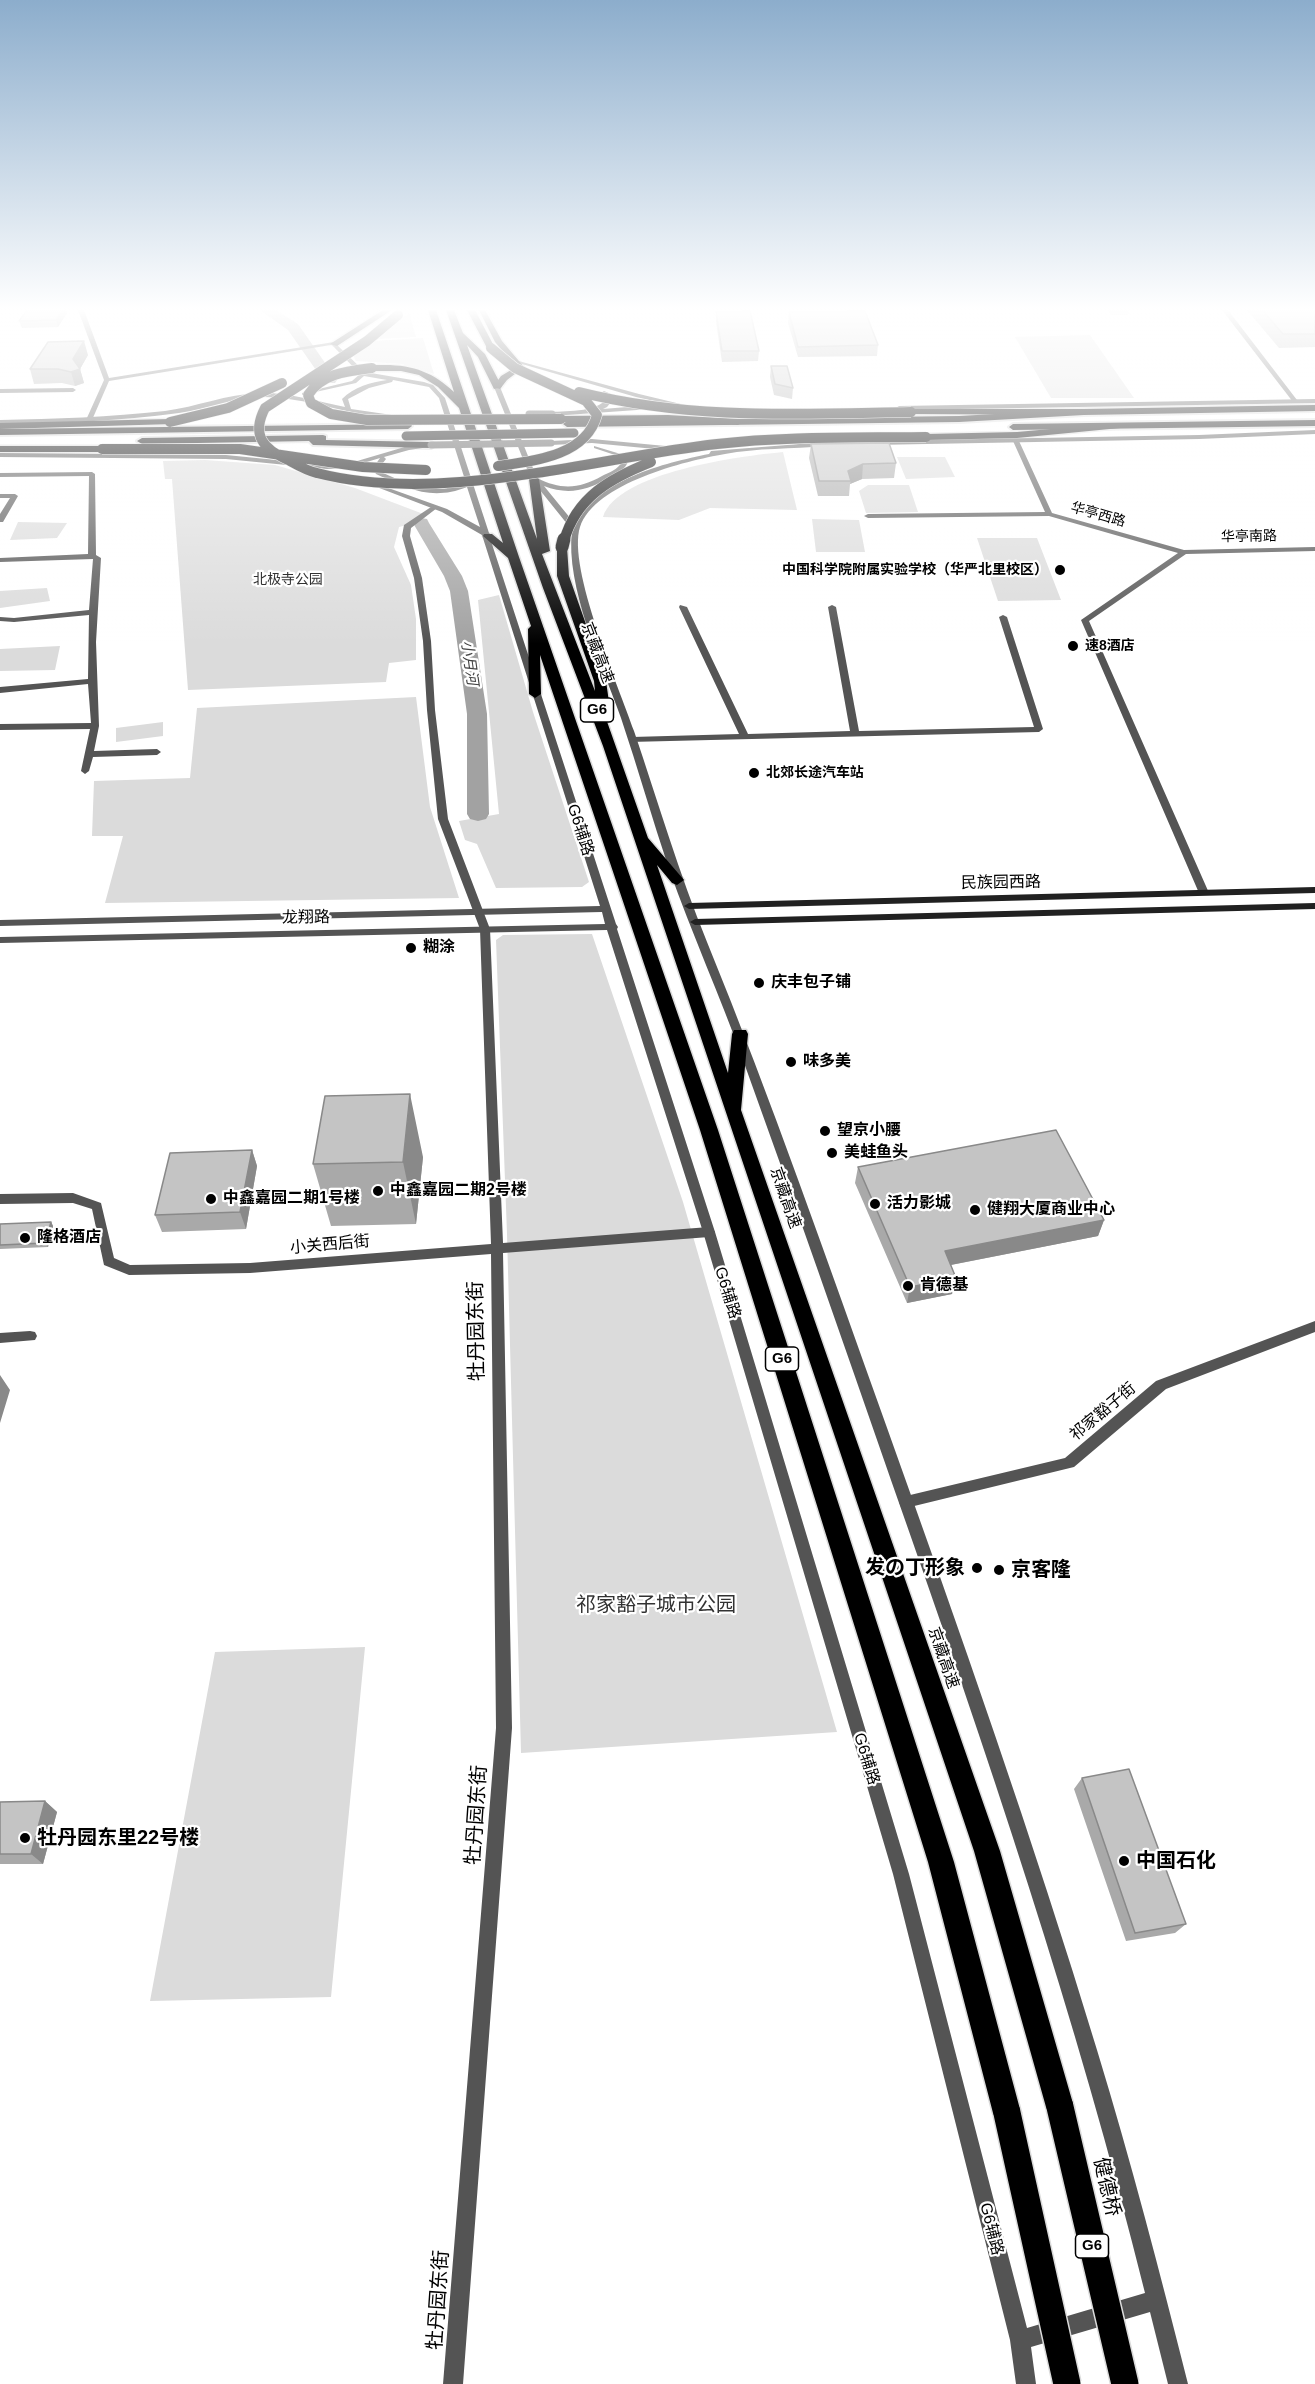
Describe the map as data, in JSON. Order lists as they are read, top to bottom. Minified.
{"streets":{"highway":["京藏高速","G6","健德桥"],"main road":["民族园西路"],"street":["华亭西路","华亭南路","G6辅路","龙翔路","小关西后街","牡丹园东街","祁家豁子街"]},"crossings":[["华亭西路","华亭南路"],["京藏高速","健德桥"],["G6辅路","龙翔路"],["G6辅路","小关西后街"],["龙翔路","牡丹园东街"],["小关西后街","牡丹园东街"]],"water":["小月河"],"parks":["北极寺公园","祁家豁子城市公园"],"places":["中国科学院附属实验学校（华严北里校区）","速8酒店","北郊长途汽车站","糊涂","庆丰包子铺","味多美","望京小腰","美蛙鱼头","中鑫嘉园二期2号楼","中鑫嘉园二期1号楼","活力影城","健翔大厦商业中心","隆格酒店","肯德基","发の丁形象","京客隆","牡丹园东里22号楼","中国石化"]}
